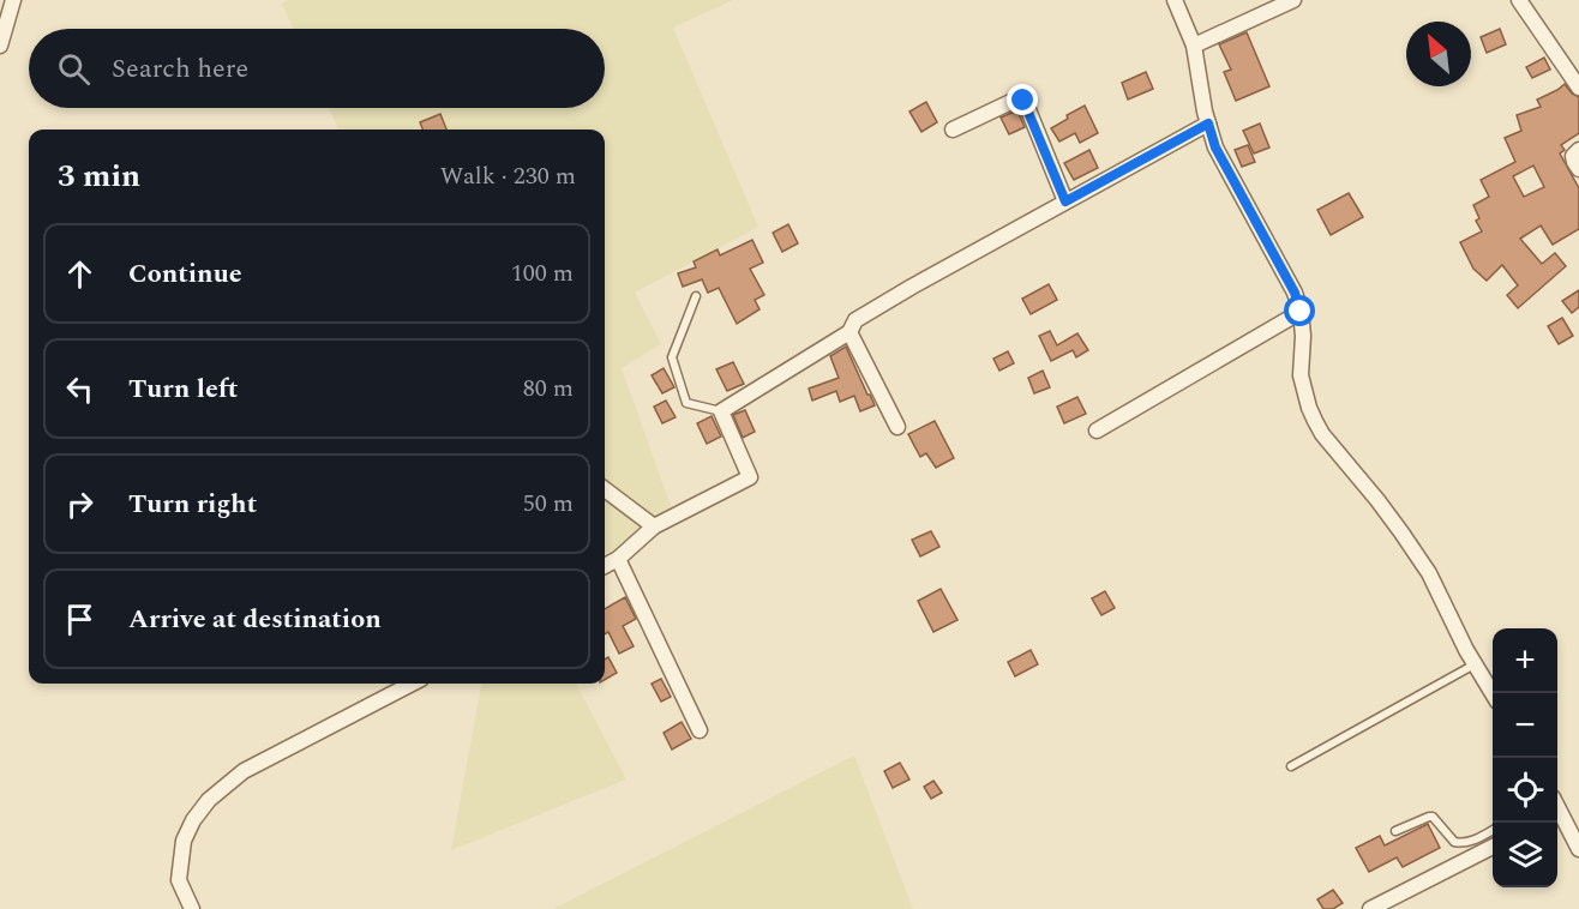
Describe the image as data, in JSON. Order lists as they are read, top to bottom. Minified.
{"north":"top left","page":{"search":"Search here","heading":["3 min","Walk · 230 m"],"list":[["Continue","100 m"],["Turn left","80 m"],["Turn right","50 m"],"Arrive at destination"],"map_buttons":["+","−"]}}
